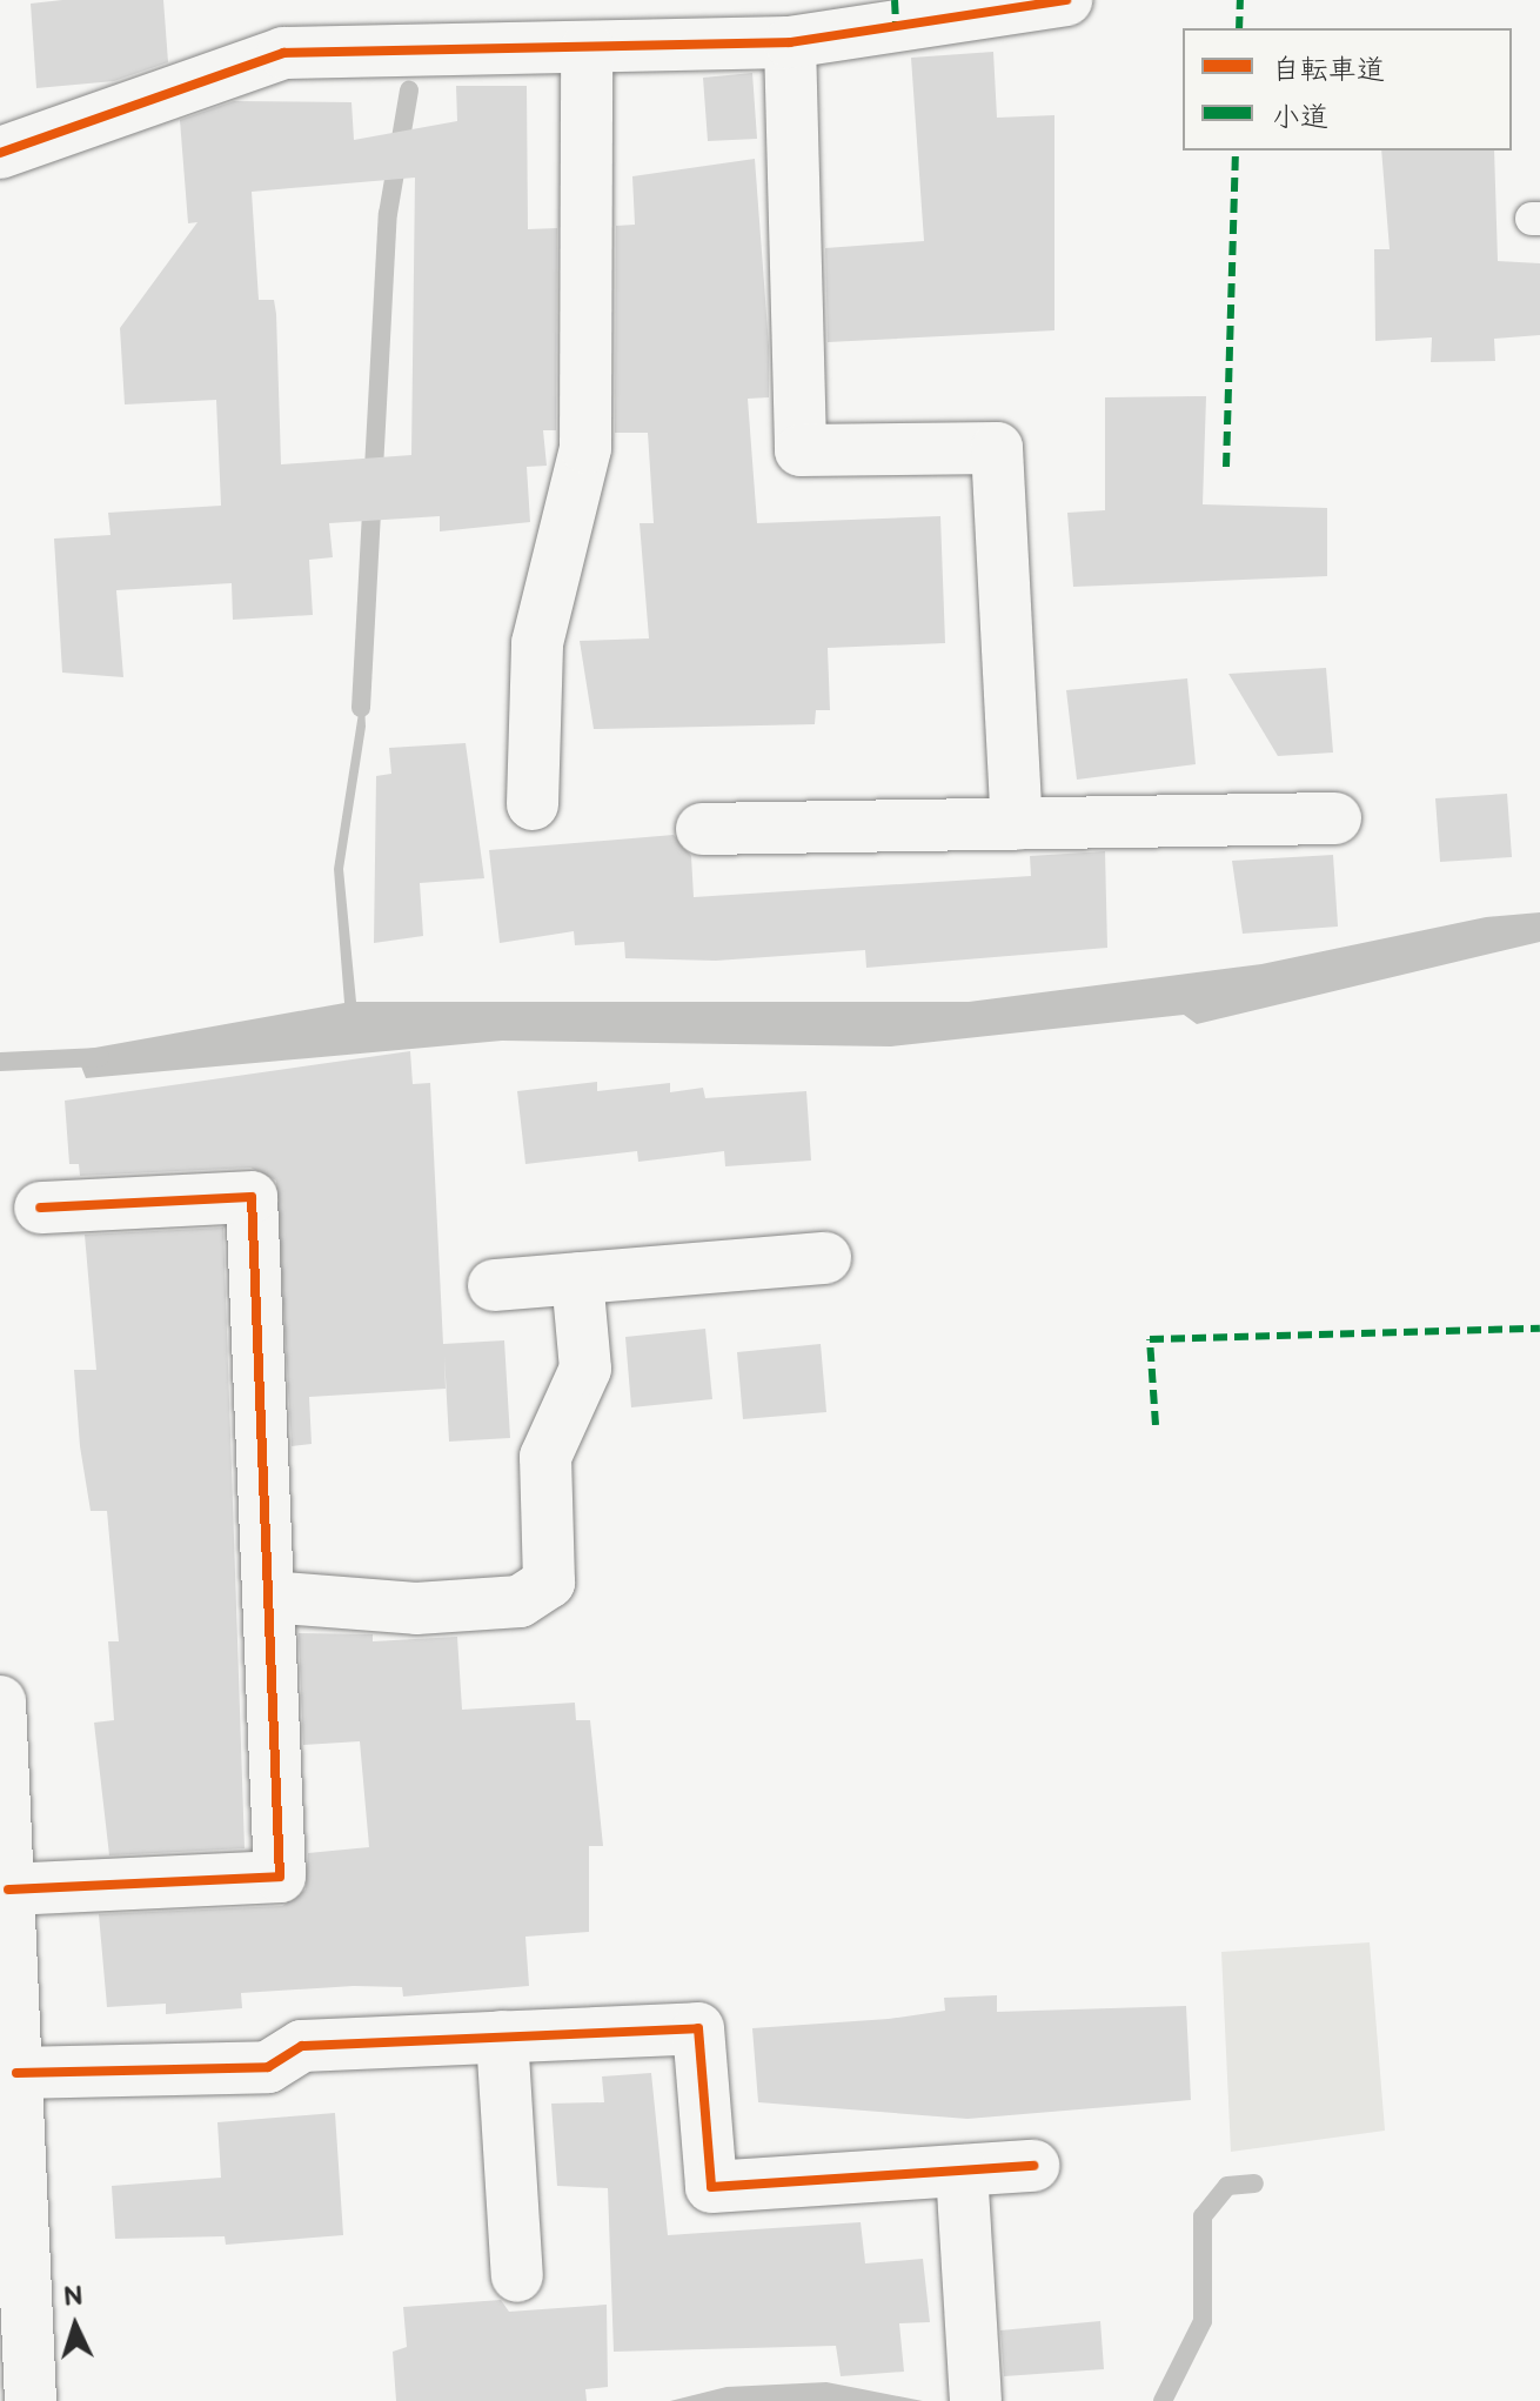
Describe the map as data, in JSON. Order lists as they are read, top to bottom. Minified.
{"legend":["自転車道","小道"],"north":"top"}
